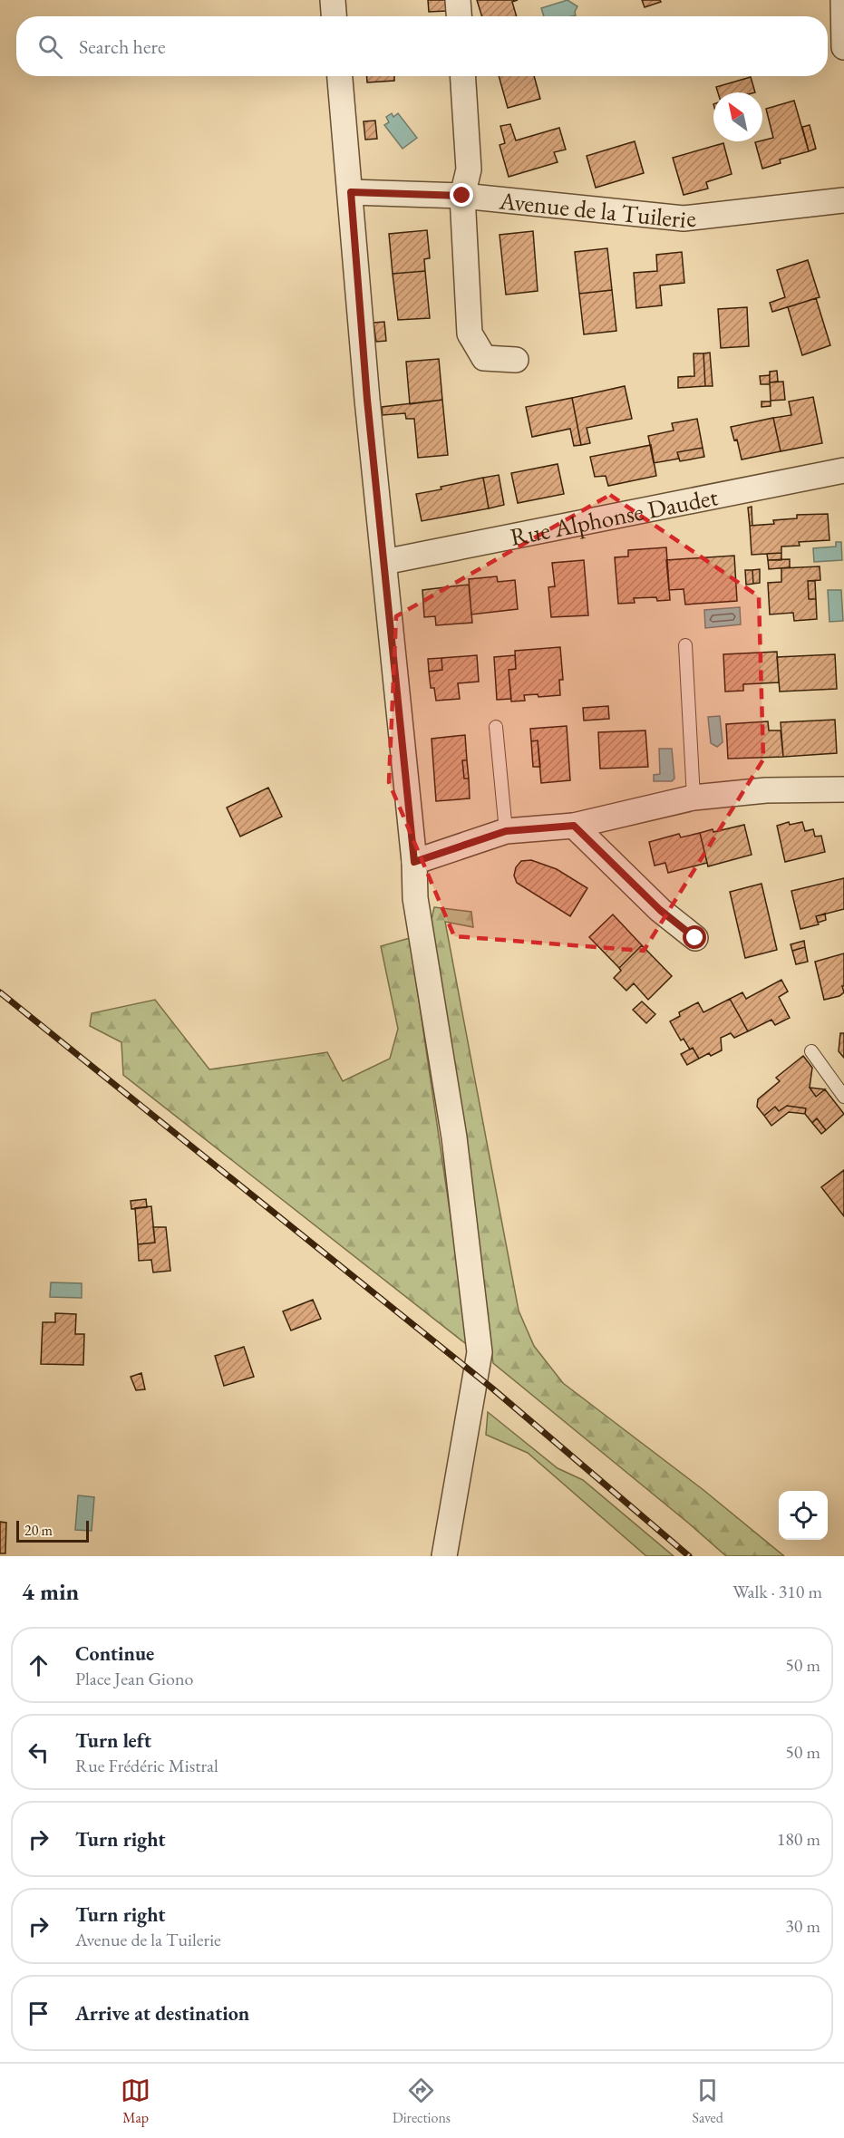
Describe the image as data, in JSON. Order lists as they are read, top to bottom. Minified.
{"streets":{"street":["Avenue de la Tuilerie","Rue Alphonse Daudet"]},"scale_bar":"20 m","north":"top left","page":{"search":"Search here","scale":"20 m","heading":["4 min","Walk · 310 m"],"list":[["Continue","Place Jean Giono","50 m"],["Turn left","Rue Frédéric Mistral","50 m"],["Turn right","180 m"],["Turn right","Avenue de la Tuilerie","30 m"],"Arrive at destination"],"nav":["Map","Directions","Saved"]}}
